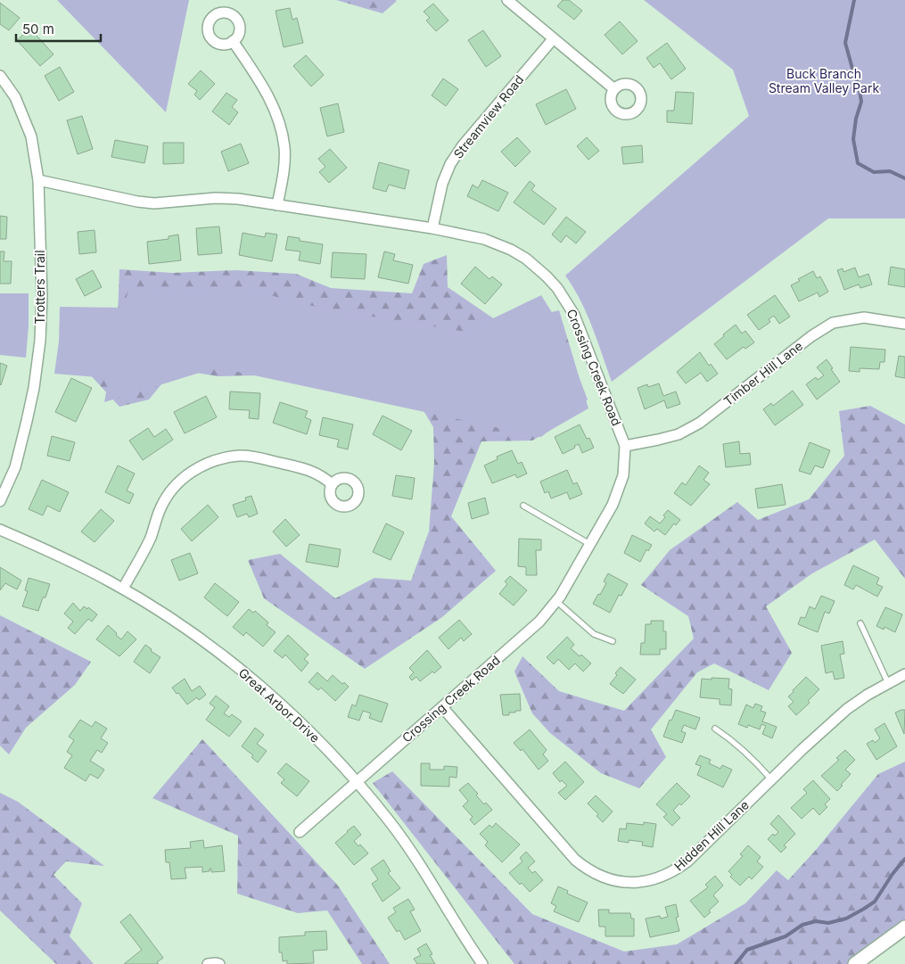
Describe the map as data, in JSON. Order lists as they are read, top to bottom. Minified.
{"streets":{"street":["Streamview Road","Trotters Trail","Crossing Creek Road","Timber Hill Lane","Great Arbor Drive","Hidden Hill Lane"]},"crossings":[["Streamview Road","Crossing Creek Road"],["Trotters Trail","Crossing Creek Road"],["Crossing Creek Road","Timber Hill Lane"],["Crossing Creek Road","Great Arbor Drive"],["Crossing Creek Road","Hidden Hill Lane"]],"parks":["Buck Branch Stream Valley Park"],"scale_bar":"50 m"}
